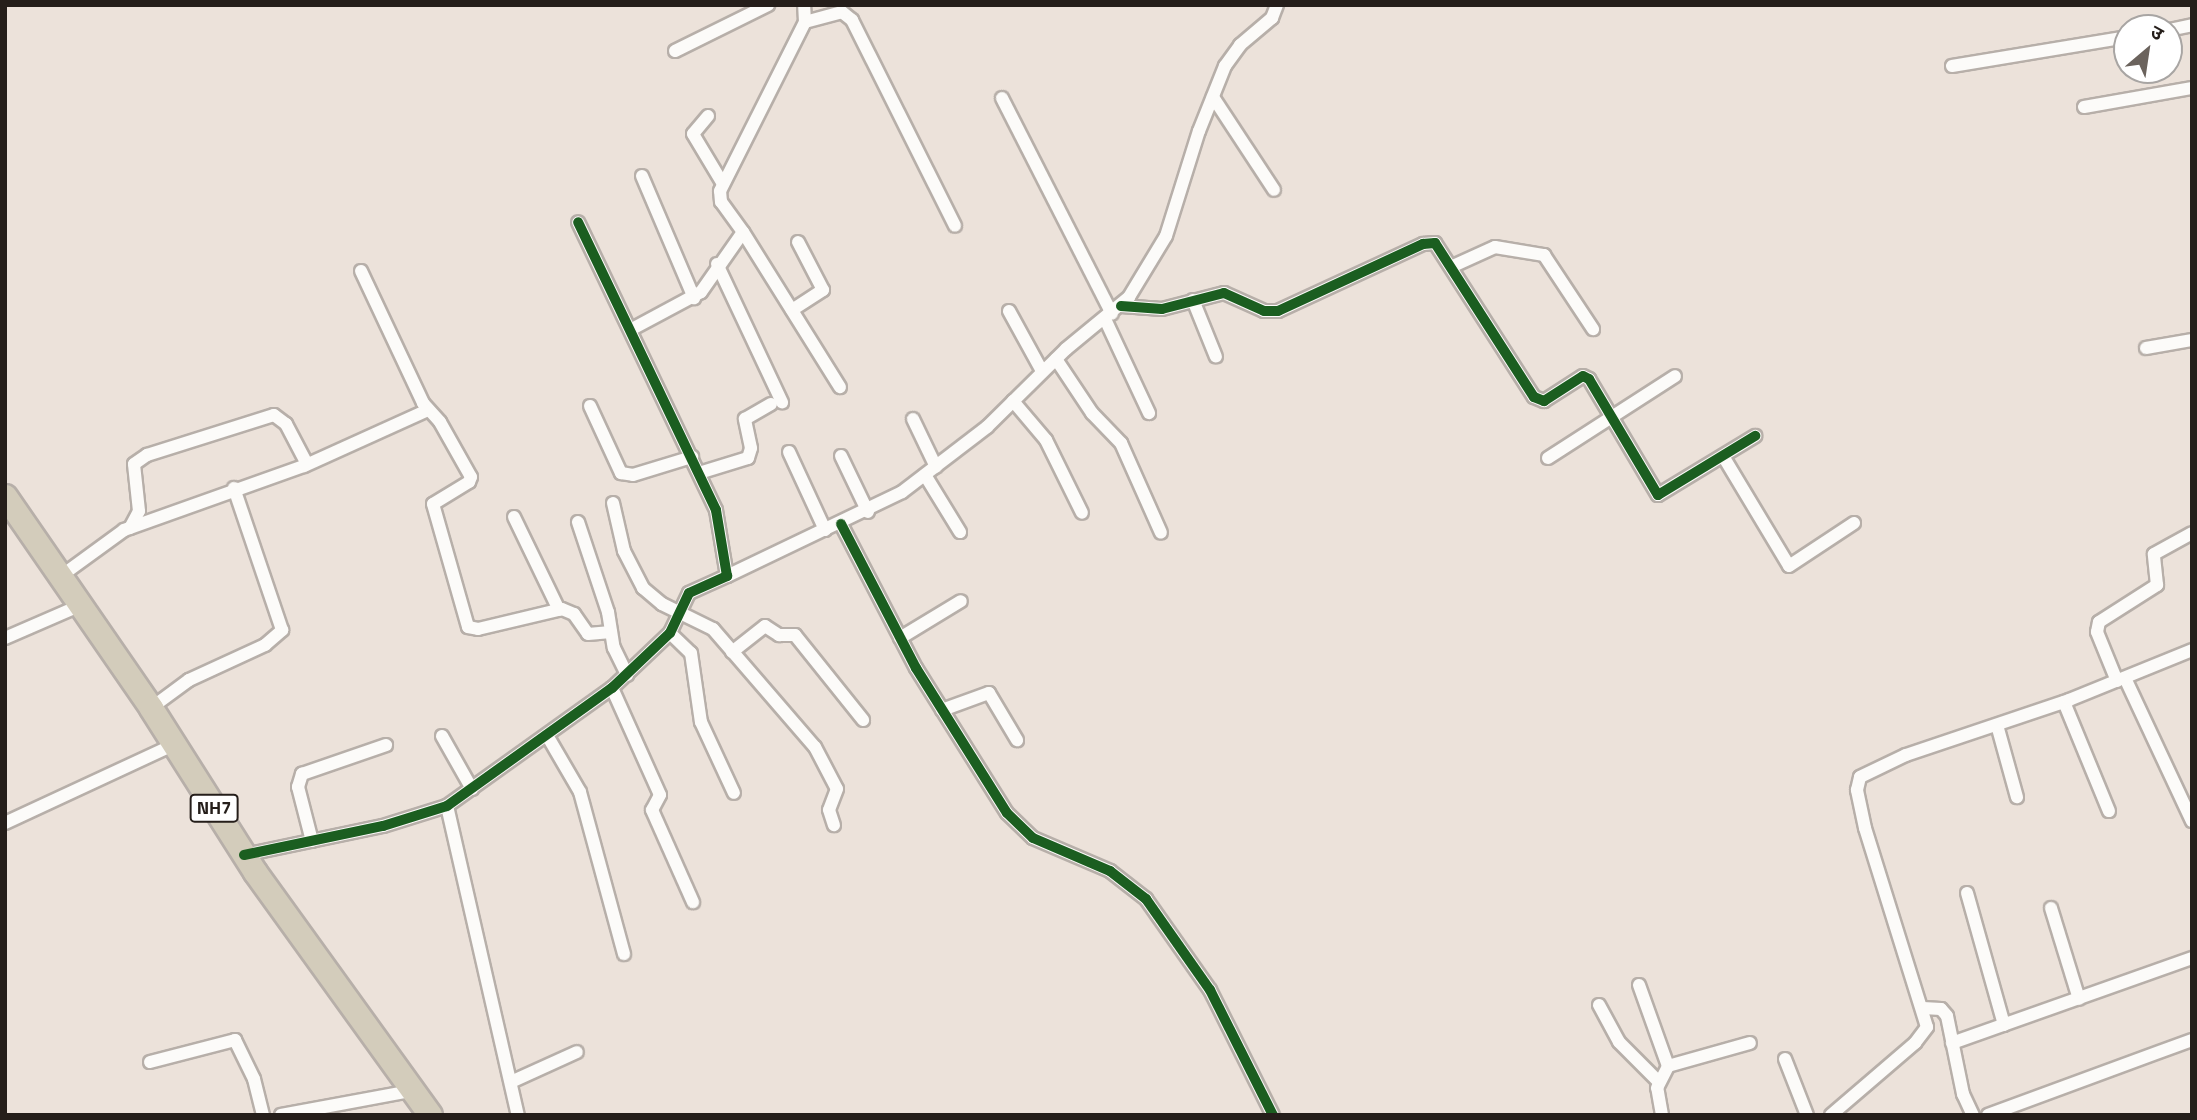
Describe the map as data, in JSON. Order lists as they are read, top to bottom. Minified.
{"streets":{"highway":["NH7"]},"north":"top right"}
